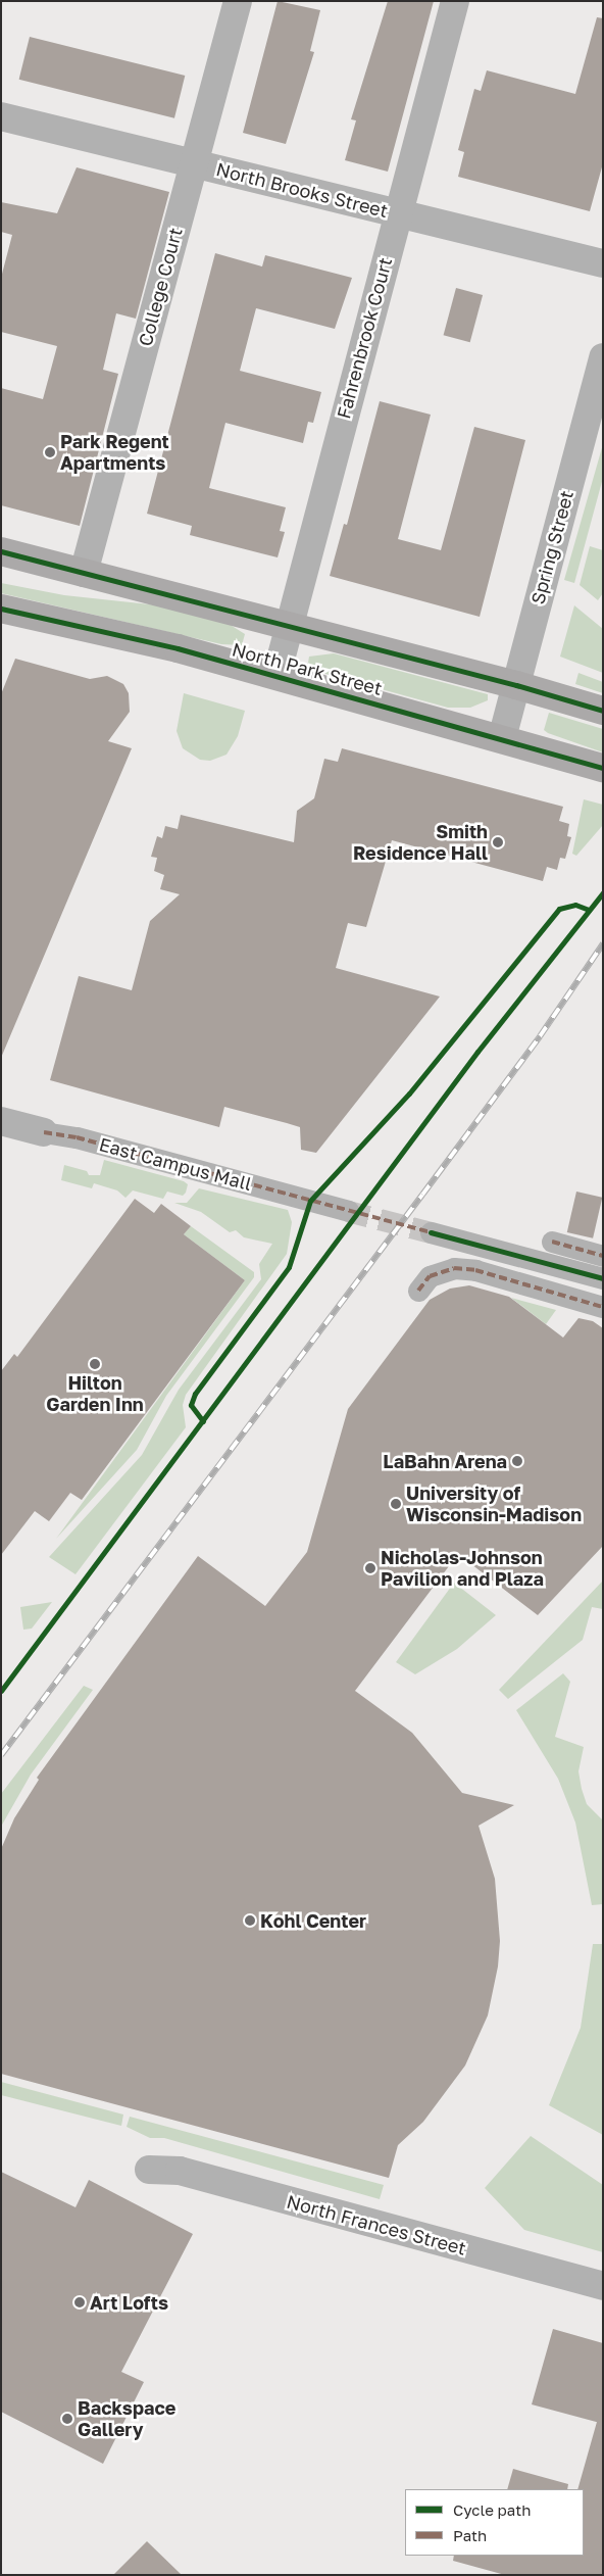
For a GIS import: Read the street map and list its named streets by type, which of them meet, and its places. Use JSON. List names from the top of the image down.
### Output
{
  "streets": {
    "main road": ["North Park Street"],
    "street": [
      "North Brooks Street",
      "College Court",
      "Fahrenbrook Court",
      "Spring Street",
      "East Campus Mall",
      "North Frances Street"
    ]
  },
  "crossings": [
    ["North Brooks Street", "College Court"],
    ["North Brooks Street", "Fahrenbrook Court"],
    ["College Court", "North Park Street"],
    ["Fahrenbrook Court", "North Park Street"],
    ["Spring Street", "North Park Street"]
  ],
  "places": [
    "Park Regent Apartments",
    "Smith Residence Hall",
    "Hilton Garden Inn",
    "LaBahn Arena",
    "University of Wisconsin-Madison",
    "Nicholas-Johnson Pavilion and Plaza",
    "Kohl Center",
    "Art Lofts",
    "Backspace Gallery"
  ],
  "legend": ["Cycle path", "Path"]
}
